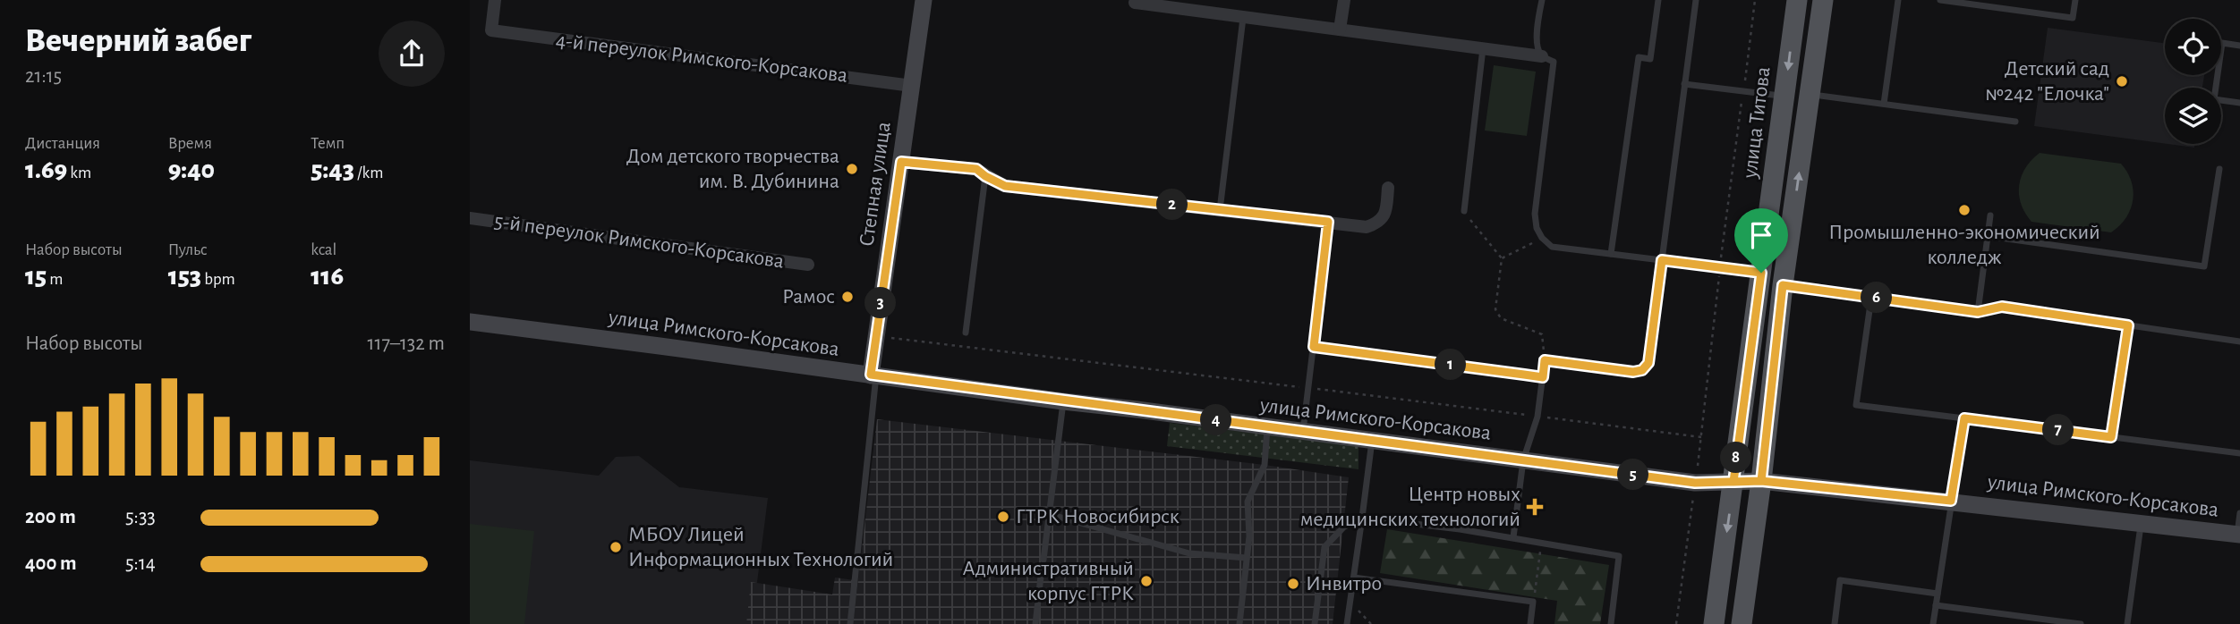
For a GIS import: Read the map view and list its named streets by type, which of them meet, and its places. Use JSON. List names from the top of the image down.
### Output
{
  "streets": {
    "main road": ["улица Титова"],
    "street": [
      "4-й переулок Римского-Корсакова",
      "Степная улица",
      "5-й переулок Римского-Корсакова",
      "улица Римского-Корсакова"
    ]
  },
  "crossings": [
    ["4-й переулок Римского-Корсакова", "Степная улица"],
    ["улица Титова", "улица Римского-Корсакова"],
    ["Степная улица", "улица Римского-Корсакова"]
  ],
  "places": {
    "other": [
      "Детский сад №242 \"Елочка\"",
      "Дом детского творчества им. В. Дубинина",
      "Промышленно-экономический колледж",
      "Рамос",
      "ГТРК Новосибирск",
      "МБОУ Лицей Информационных Технологий",
      "Административный корпус ГТРК",
      "Инвитро"
    ],
    "health": ["Центр новых медицинских технологий"]
  },
  "page": {
    "heading": ["Вечерний забег", "21:15"],
    "stats": [
      ["Дистанция", "1.69 km"],
      ["Время", "9:40"],
      ["Темп", "5:43 /km"],
      ["Набор высоты", "15 m"],
      ["Пульс", "153 bpm"],
      ["kcal", "116"]
    ],
    "pins": [
      "2",
      "6",
      "3",
      "1",
      "4",
      "7",
      "8",
      "5"
    ],
    "chart": ["Набор высоты", "117–132 m"],
    "list": [
      {
        "name": "200 m",
        "note": "5:33"
      },
      {
        "name": "400 m",
        "note": "5:14"
      }
    ]
  }
}
